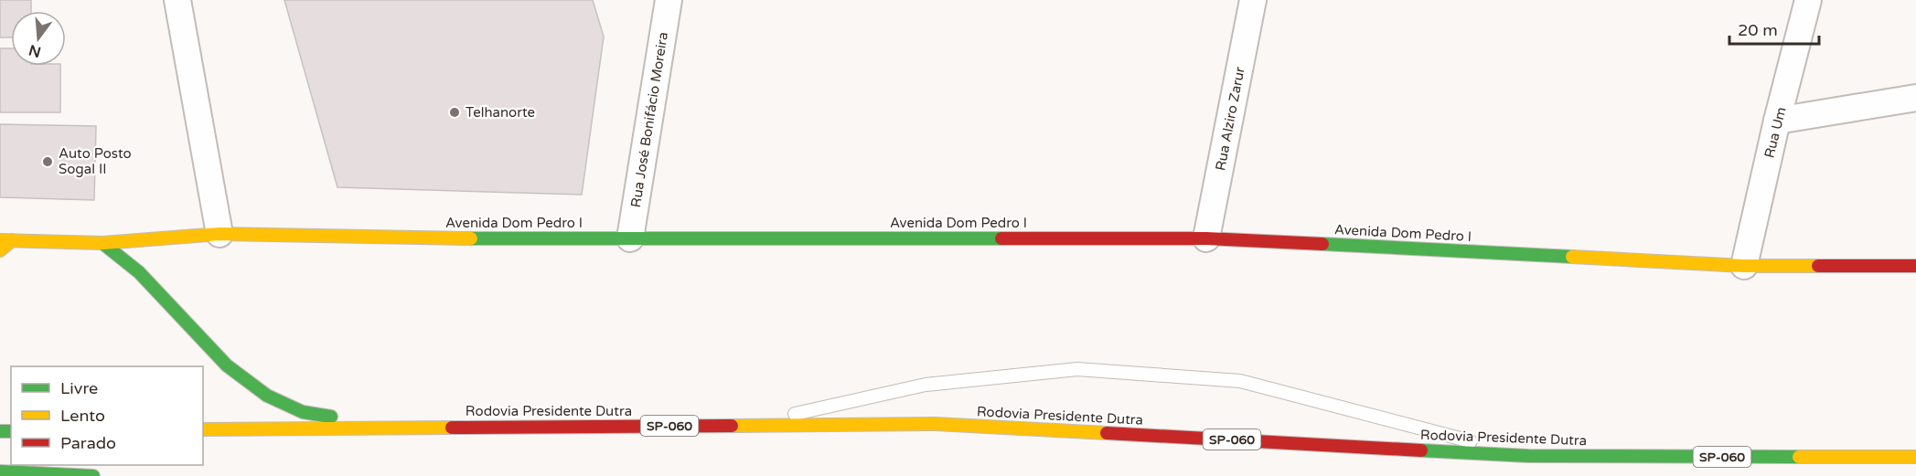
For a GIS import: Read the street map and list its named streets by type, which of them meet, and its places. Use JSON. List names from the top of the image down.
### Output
{
  "streets": {
    "main road": ["Avenida Dom Pedro I", "Rodovia Presidente Dutra", "SP-060"],
    "street": ["Rua Alziro Zarur", "Rua José Bonifácio Moreira", "Rua Um"]
  },
  "crossings": [
    ["Rua Alziro Zarur", "Avenida Dom Pedro I"],
    ["Rua José Bonifácio Moreira", "Avenida Dom Pedro I"],
    ["Rua Um", "Avenida Dom Pedro I"]
  ],
  "places": ["Telhanorte", "Auto Posto Sogal II"],
  "legend": ["Livre", "Lento", "Parado"],
  "scale_bar": "20 m",
  "north": "bottom"
}
